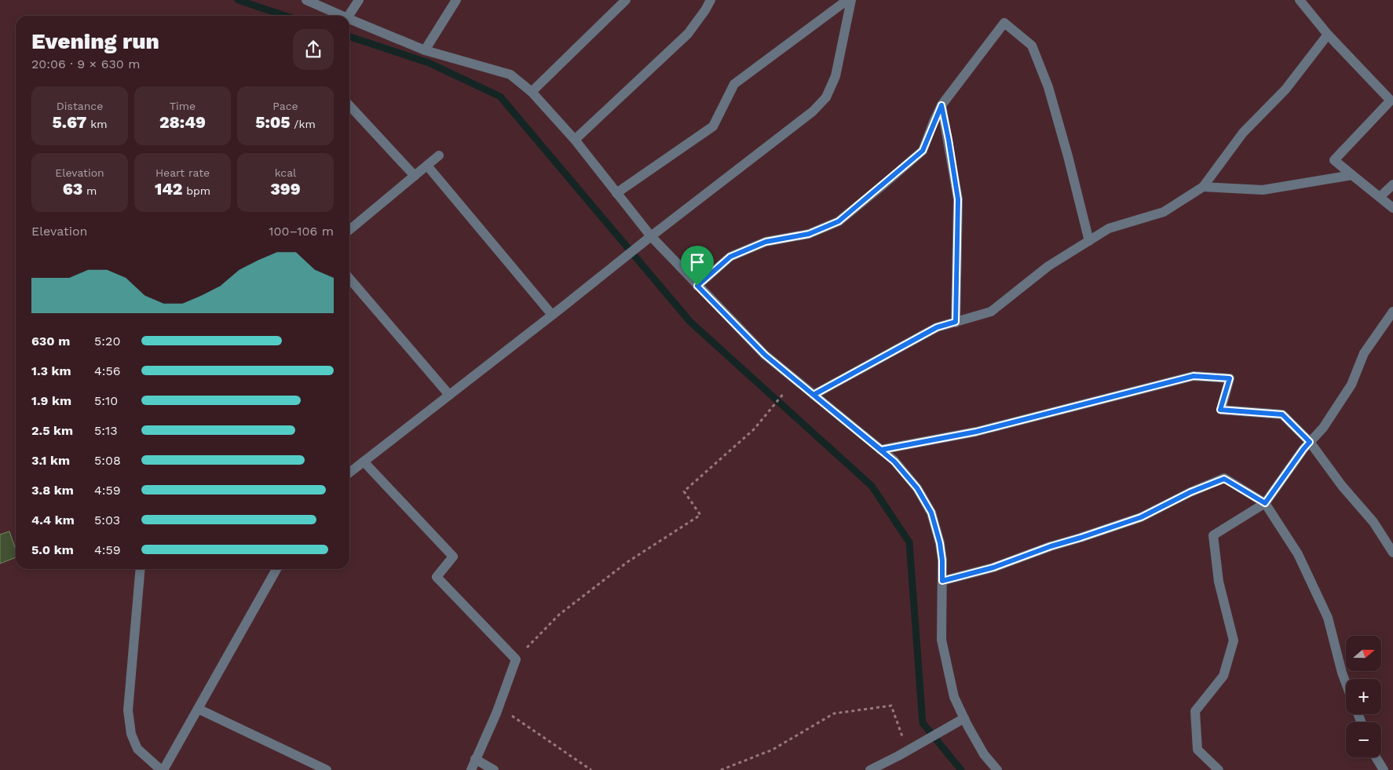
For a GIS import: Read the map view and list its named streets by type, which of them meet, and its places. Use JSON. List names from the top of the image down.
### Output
{
  "north": "right",
  "page": {
    "heading": ["Evening run", "20:06 · 9 × 630 m"],
    "stats": [
      ["Distance", "5.67 km"],
      ["Time", "28:49"],
      ["Pace", "5:05 /km"],
      ["Elevation", "63 m"],
      ["Heart rate", "142 bpm"],
      ["kcal", "399"]
    ],
    "chart": ["Elevation", "100–106 m"],
    "list": [
      {
        "name": "630 m",
        "note": "5:20"
      },
      {
        "name": "1.3 km",
        "note": "4:56"
      },
      {
        "name": "1.9 km",
        "note": "5:10"
      },
      {
        "name": "2.5 km",
        "note": "5:13"
      },
      {
        "name": "3.1 km",
        "note": "5:08"
      },
      {
        "name": "3.8 km",
        "note": "4:59"
      },
      {
        "name": "4.4 km",
        "note": "5:03"
      },
      {
        "name": "5.0 km",
        "note": "4:59"
      }
    ],
    "map_buttons": ["+", "−"]
  }
}
